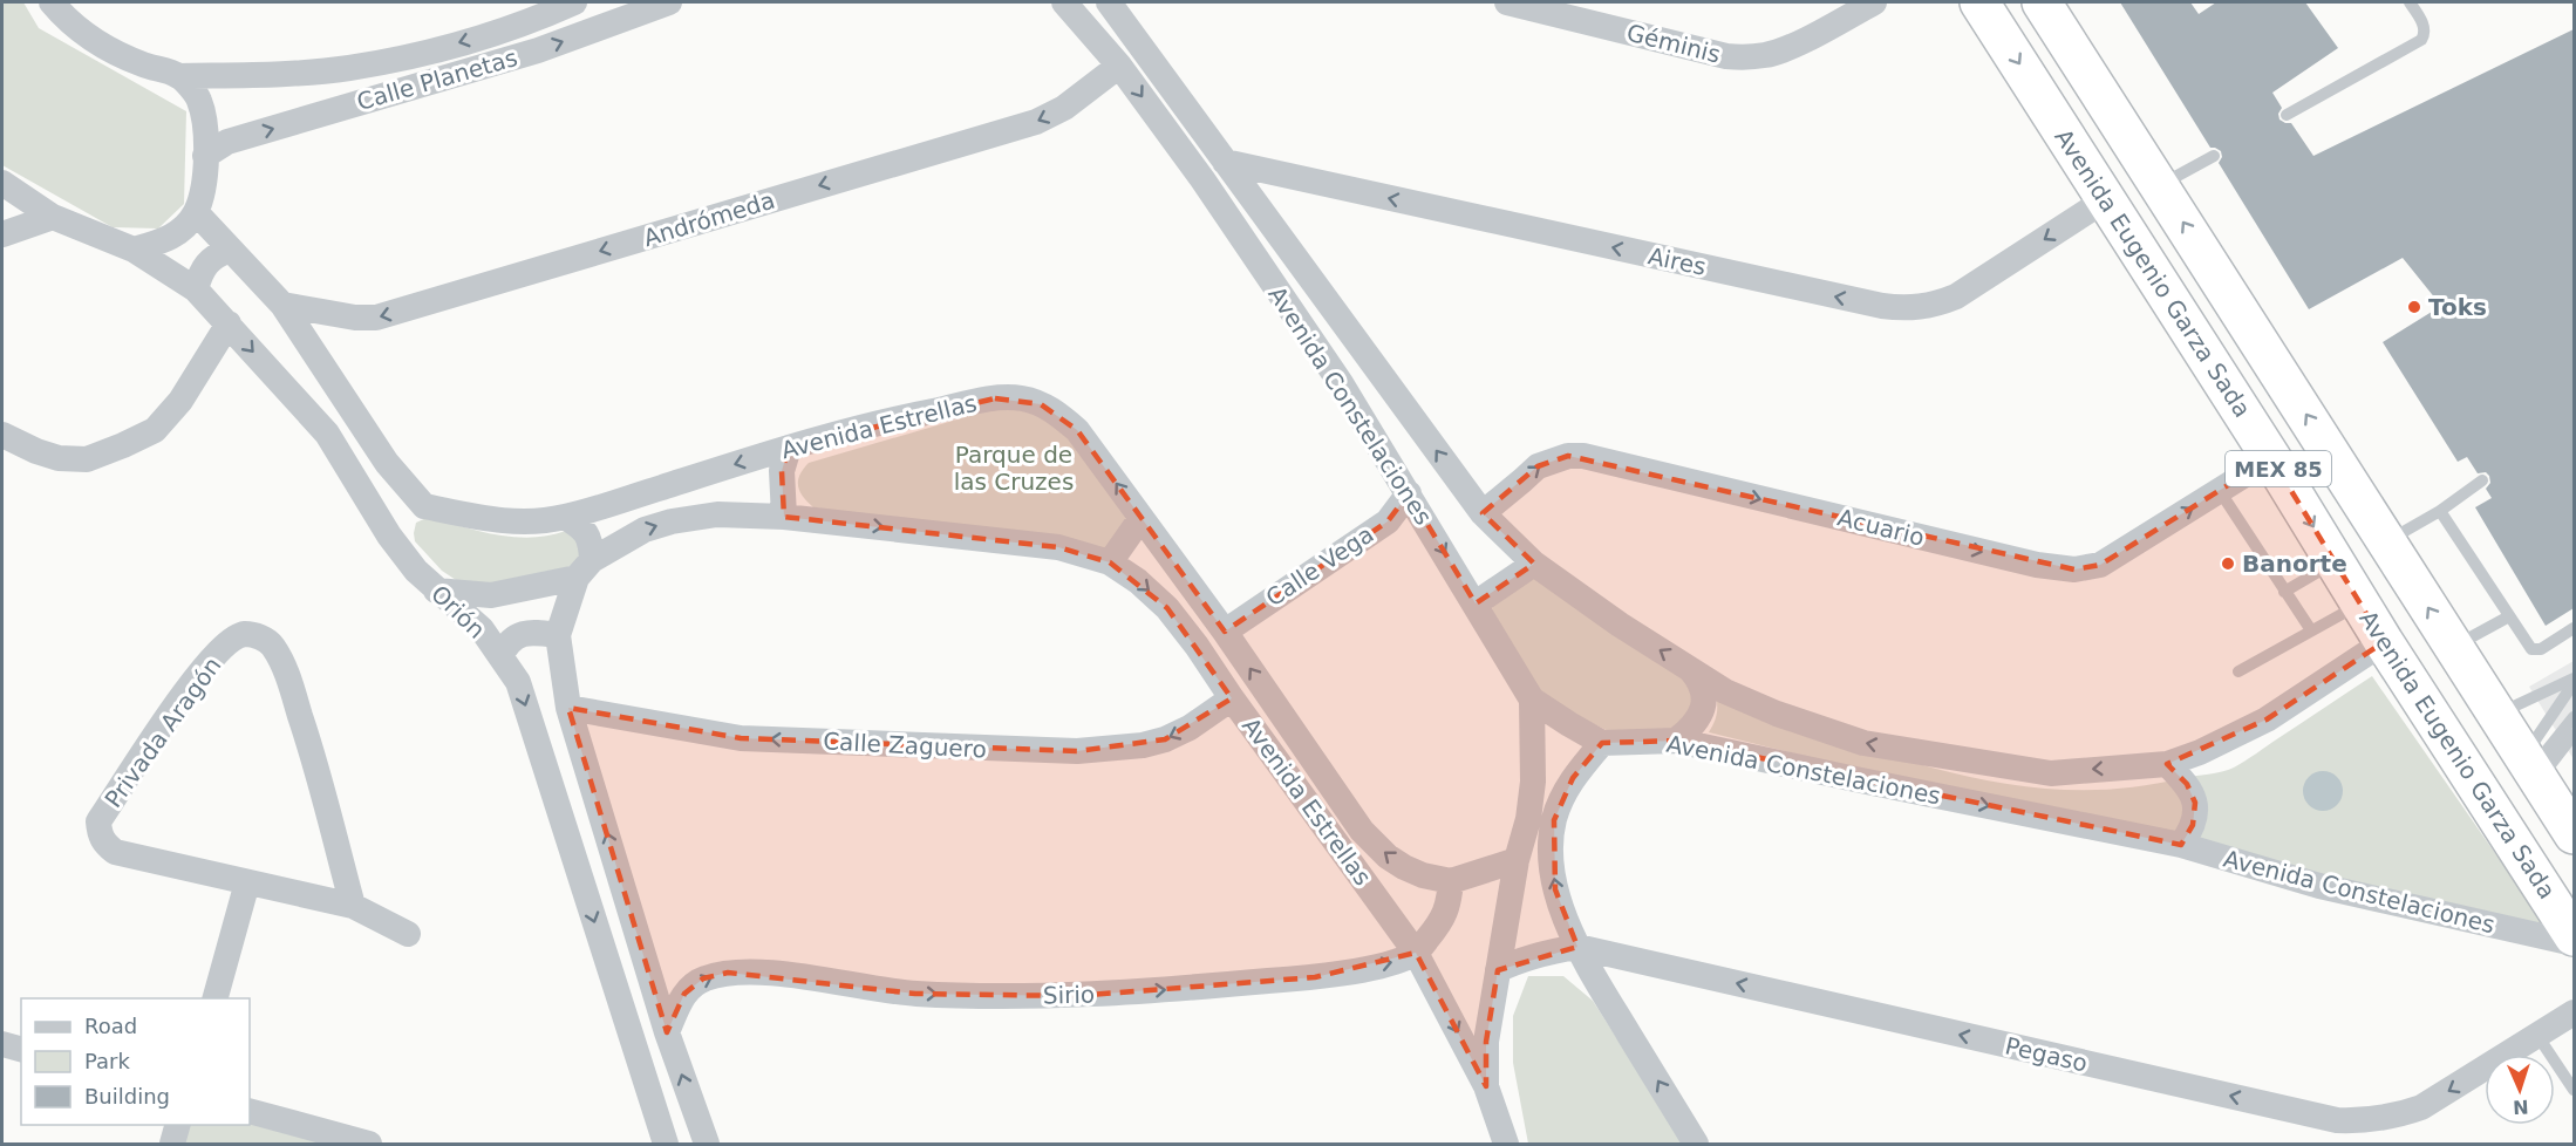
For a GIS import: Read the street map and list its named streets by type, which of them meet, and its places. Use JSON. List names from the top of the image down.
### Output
{
  "streets": {
    "highway": ["Avenida Eugenio Garza Sada", "MEX 85"],
    "street": [
      "Géminis",
      "Calle Planetas",
      "Andrómeda",
      "Aires",
      "Avenida Constelaciones",
      "Avenida Estrellas",
      "Acuario",
      "Calle Vega",
      "Orión",
      "Privada Aragón",
      "Calle Zaguero",
      "Sirio",
      "Pegaso"
    ]
  },
  "crossings": [
    ["Andrómeda", "Avenida Constelaciones"],
    ["Aires", "Avenida Eugenio Garza Sada"],
    ["Aires", "Avenida Constelaciones"],
    ["Avenida Eugenio Garza Sada", "Avenida Constelaciones"],
    ["Avenida Eugenio Garza Sada", "Acuario"],
    ["Avenida Constelaciones", "Avenida Estrellas"],
    ["Avenida Constelaciones", "Acuario"],
    ["Avenida Constelaciones", "Calle Vega"],
    ["Avenida Estrellas", "Calle Vega"],
    ["Avenida Estrellas", "Orión"],
    ["Avenida Estrellas", "Calle Zaguero"],
    ["Avenida Estrellas", "Sirio"],
    ["Avenida Estrellas", "Pegaso"]
  ],
  "one_way": [
    "Andrómeda",
    "Aires",
    "Acuario",
    "Calle Zaguero",
    "Sirio",
    "Pegaso"
  ],
  "parks": ["Parque de las Cruzes"],
  "places": ["Toks", "Banorte"],
  "legend": ["Road", "Park", "Building"],
  "north": "bottom"
}
